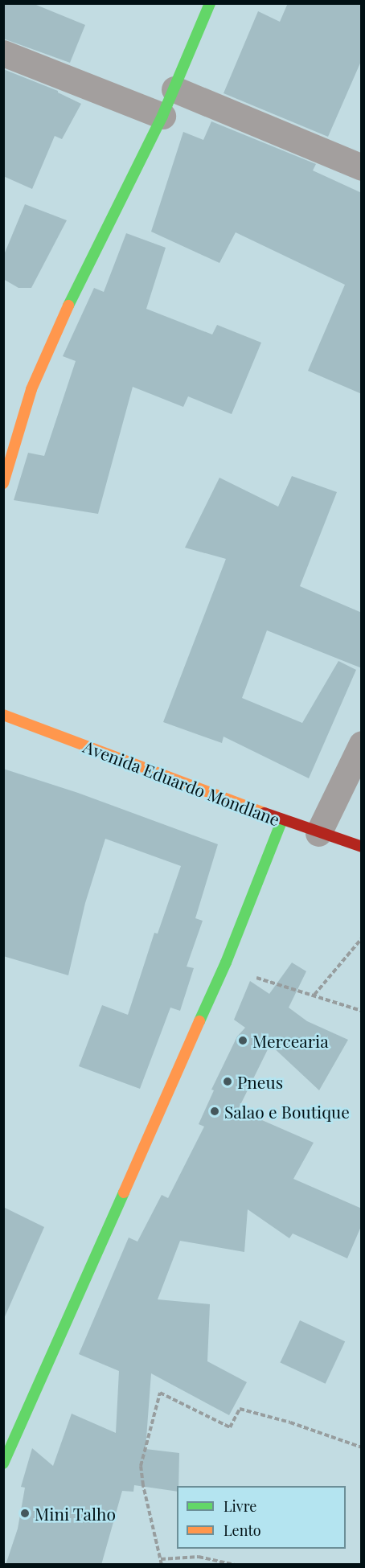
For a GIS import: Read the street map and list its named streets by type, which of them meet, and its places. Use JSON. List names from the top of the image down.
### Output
{
  "streets": {
    "street": ["Avenida Eduardo Mondlane"]
  },
  "places": [
    "Mercearia",
    "Pneus",
    "Salao e Boutique",
    "Mini Talho"
  ],
  "legend": ["Livre", "Lento"]
}
